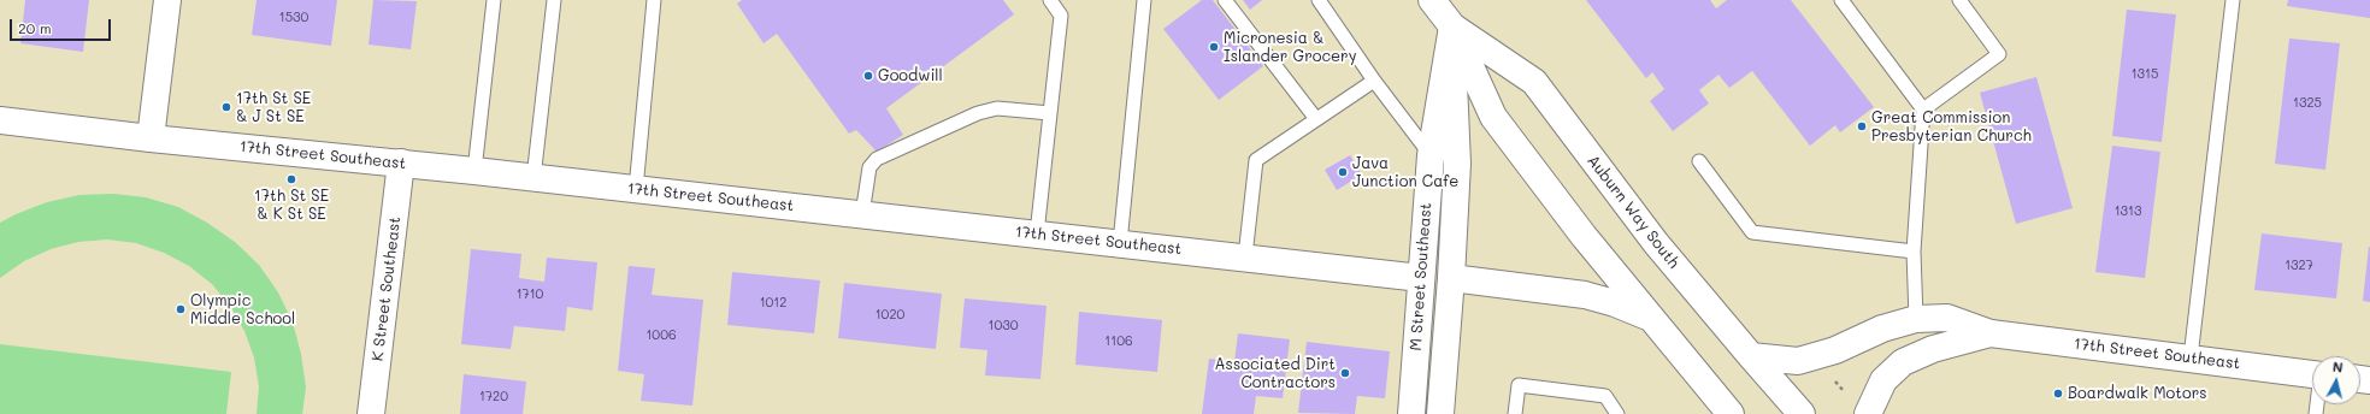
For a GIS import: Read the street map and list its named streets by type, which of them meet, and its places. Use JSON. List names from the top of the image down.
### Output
{
  "streets": {
    "street": [
      "17th Street Southeast",
      "Auburn Way South",
      "M Street Southeast",
      "K Street Southeast"
    ]
  },
  "crossings": [
    ["17th Street Southeast", "M Street Southeast"],
    ["17th Street Southeast", "K Street Southeast"],
    ["Auburn Way South", "M Street Southeast"]
  ],
  "places": [
    "Micronesia & Islander Grocery",
    "Goodwill",
    "17th St SE & J St SE",
    "Great Commission Presbyterian Church",
    "Java Junction Cafe",
    "17th St SE & K St SE",
    "Olympic Middle School",
    "Associated Dirt Contractors",
    "Boardwalk Motors"
  ],
  "house_numbers": [
    "1530",
    "1315",
    "1325",
    "1313",
    "1327",
    "1710",
    "1012",
    "1020",
    "1030",
    "1006",
    "1106",
    "1720"
  ],
  "scale_bar": "20 m",
  "north": "top"
}
